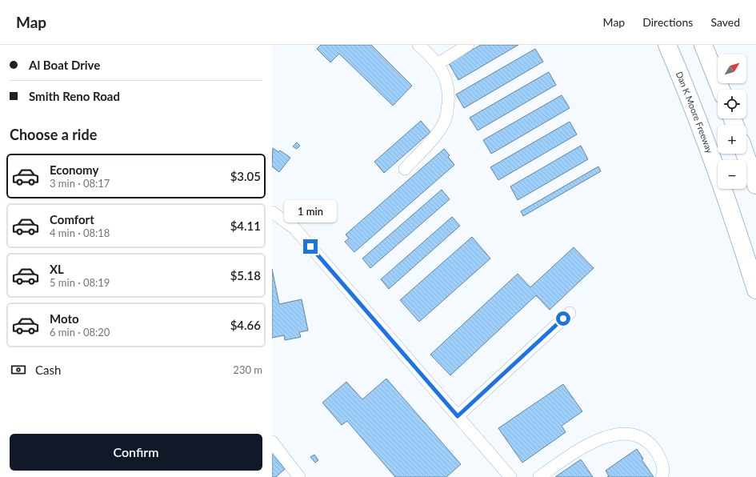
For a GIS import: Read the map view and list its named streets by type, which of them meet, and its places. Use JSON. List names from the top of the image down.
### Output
{
  "streets": {
    "highway": ["Dan K Moore Freeway"]
  },
  "north": "top right",
  "page": {
    "header": "Map",
    "nav": ["Map", "Directions", "Saved"],
    "banner": ["Al Boat Drive", "Smith Reno Road"],
    "map_buttons": ["+", "−"],
    "heading": "Choose a ride",
    "list": [
      {
        "name": "Economy",
        "note": "3 min · 08:17",
        "value": "$3.05"
      },
      {
        "name": "Comfort",
        "note": "4 min · 08:18",
        "value": "$4.11"
      },
      {
        "name": "XL",
        "note": "5 min · 08:19",
        "value": "$5.18"
      },
      {
        "name": "Moto",
        "note": "6 min · 08:20",
        "value": "$4.66"
      }
    ],
    "bubble": "1 min",
    "pay": ["Cash", "230 m"],
    "buttons": "Confirm"
  }
}
